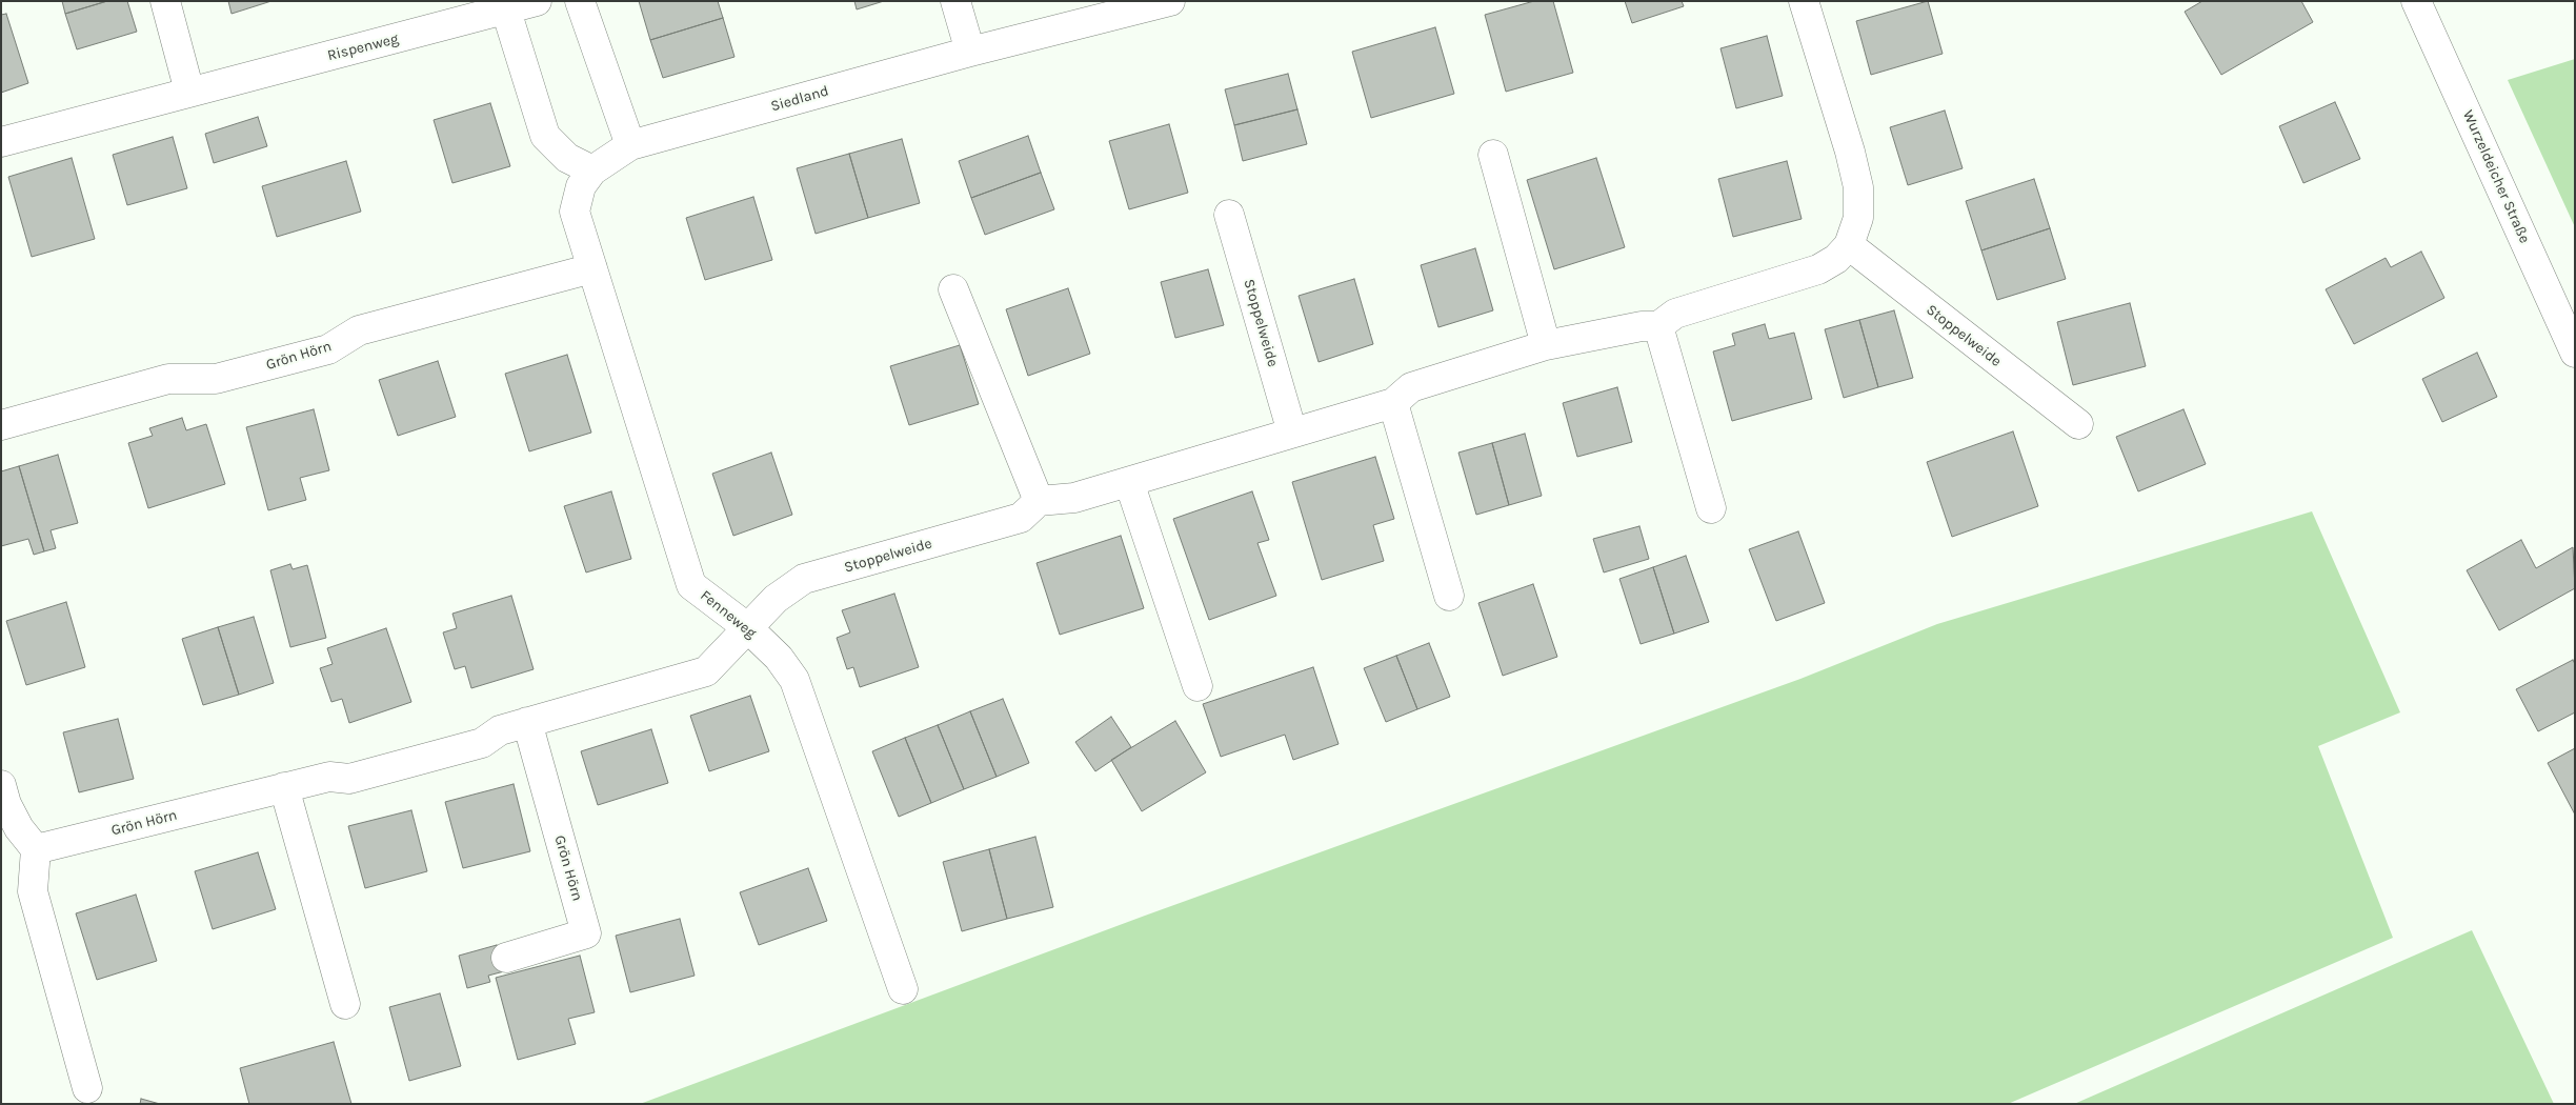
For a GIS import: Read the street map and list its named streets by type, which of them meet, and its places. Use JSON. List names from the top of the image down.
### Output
{
  "streets": {
    "street": [
      "Rispenweg",
      "Siedland",
      "Wurzeldeicher Straße",
      "Stoppelweide",
      "Grön Hörn",
      "Fenneweg"
    ]
  },
  "crossings": [
    ["Siedland", "Fenneweg"],
    ["Stoppelweide", "Grön Hörn"],
    ["Stoppelweide", "Fenneweg"],
    ["Grön Hörn", "Fenneweg"]
  ]
}
